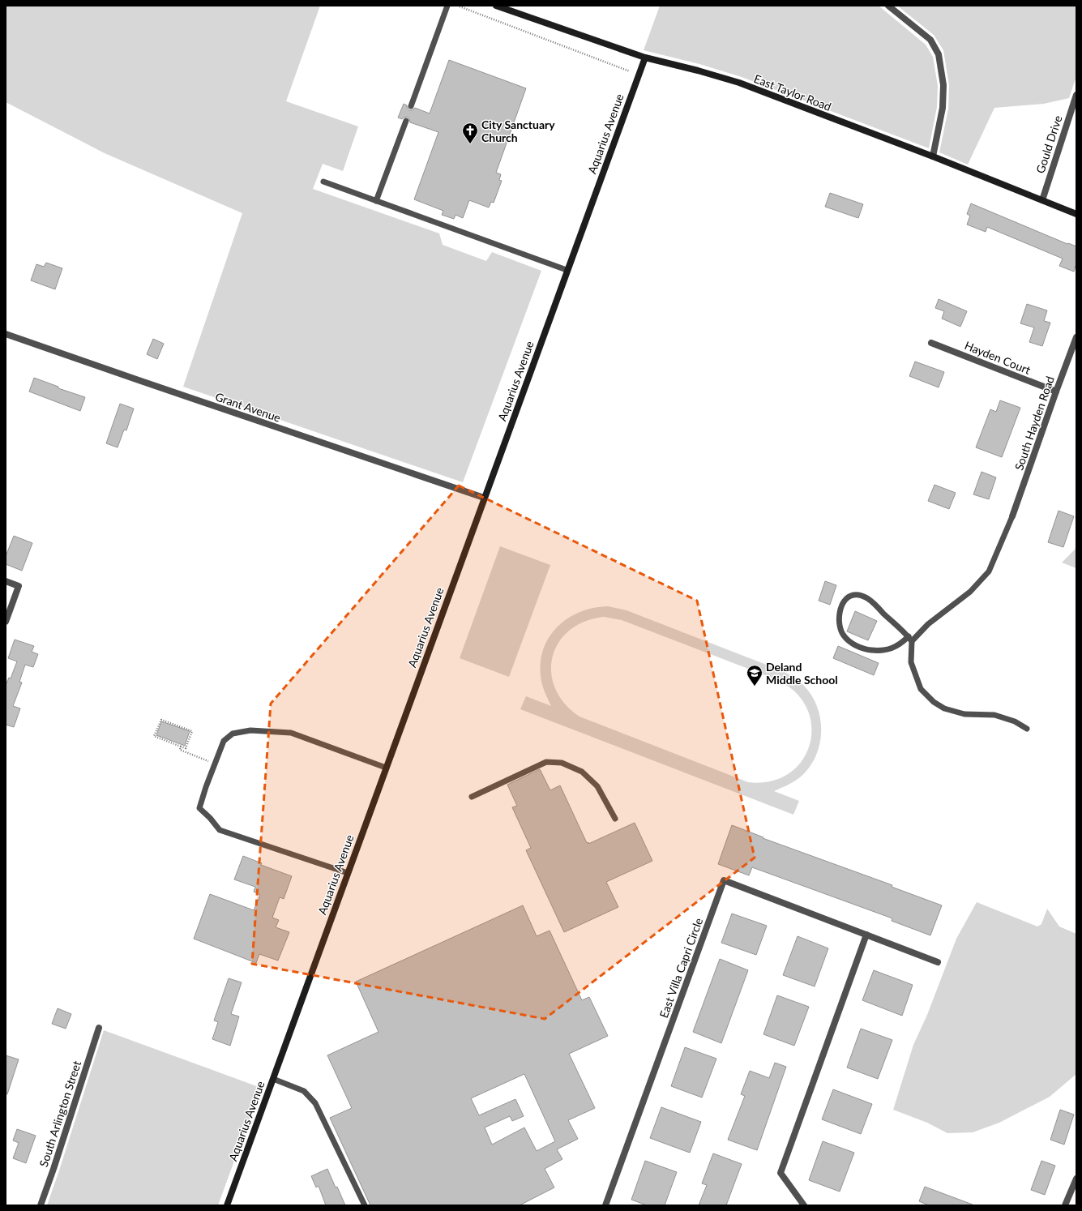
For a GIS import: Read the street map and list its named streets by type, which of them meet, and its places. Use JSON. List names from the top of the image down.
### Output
{
  "streets": {
    "street": [
      "East Taylor Road",
      "Aquarius Avenue",
      "Gould Drive",
      "Hayden Court",
      "Grant Avenue",
      "South Hayden Road",
      "East Villa Capri Circle",
      "South Arlington Street"
    ]
  },
  "crossings": [
    ["East Taylor Road", "Aquarius Avenue"],
    ["East Taylor Road", "Gould Drive"],
    ["Aquarius Avenue", "Grant Avenue"],
    ["Hayden Court", "South Hayden Road"]
  ],
  "places": {
    "church": ["City Sanctuary Church"],
    "school or university": ["Deland Middle School"]
  }
}
